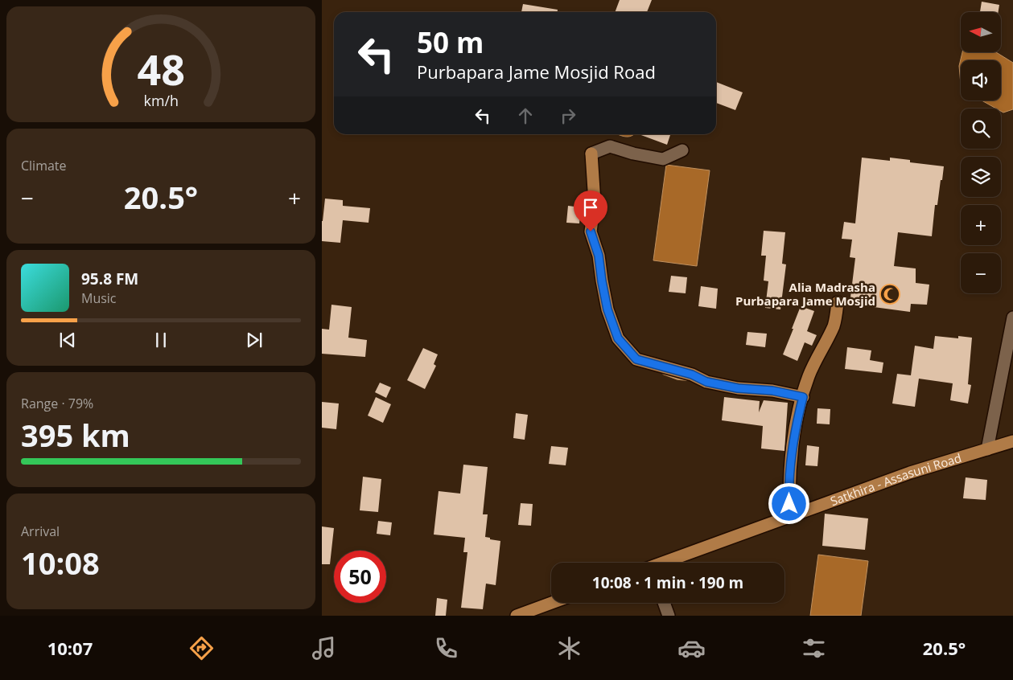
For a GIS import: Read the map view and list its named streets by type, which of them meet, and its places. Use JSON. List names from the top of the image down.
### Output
{
  "streets": {
    "main road": ["Satkhira - Assasuni Road"]
  },
  "places": {
    "mosque": ["Alia Madrasha Purbapara Jame Mosjid"]
  },
  "north": "left",
  "page": {
    "map_buttons": ["+", "−"],
    "turn": ["50 m", "Purbapara Jame Mosjid Road"],
    "tile": [
      "Climate",
      ["Range · 79%", "395 km"],
      ["Arrival", "10:08"]
    ],
    "heat": ["−", "20.5°", "+"],
    "song": ["95.8 FM", "Music"],
    "limit": "50",
    "trip": "10:08 · 1 min · 190 m",
    "tabs": ["10:07", "20.5°"],
    "gauge": ["48", "km/h"]
  }
}
